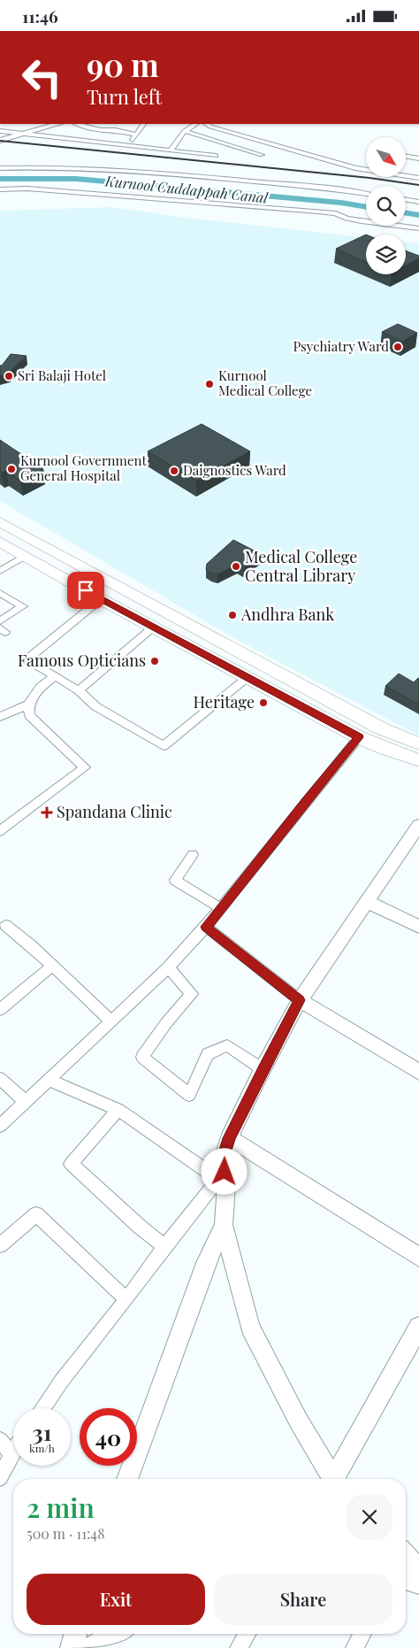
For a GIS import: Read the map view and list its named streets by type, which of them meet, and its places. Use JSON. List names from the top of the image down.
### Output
{
  "water": ["Kurnool Cuddappah Canal"],
  "places": {
    "other": [
      "Psychiatry Ward",
      "Sri Balaji Hotel",
      "Kurnool Medical College",
      "Kurnool Government General Hospital",
      "Daignostics Ward",
      "Medical College Central Library",
      "Andhra Bank",
      "Famous Opticians",
      "Heritage"
    ],
    "health": ["Spandana Clinic"]
  },
  "north": "bottom right",
  "page": {
    "status": "11:46",
    "turn": ["90 m", "Turn left"],
    "speed": "31 km/h",
    "limit": "40",
    "heading": ["2 min", "500 m · 11:48"],
    "buttons": ["Exit", "Share"]
  }
}
